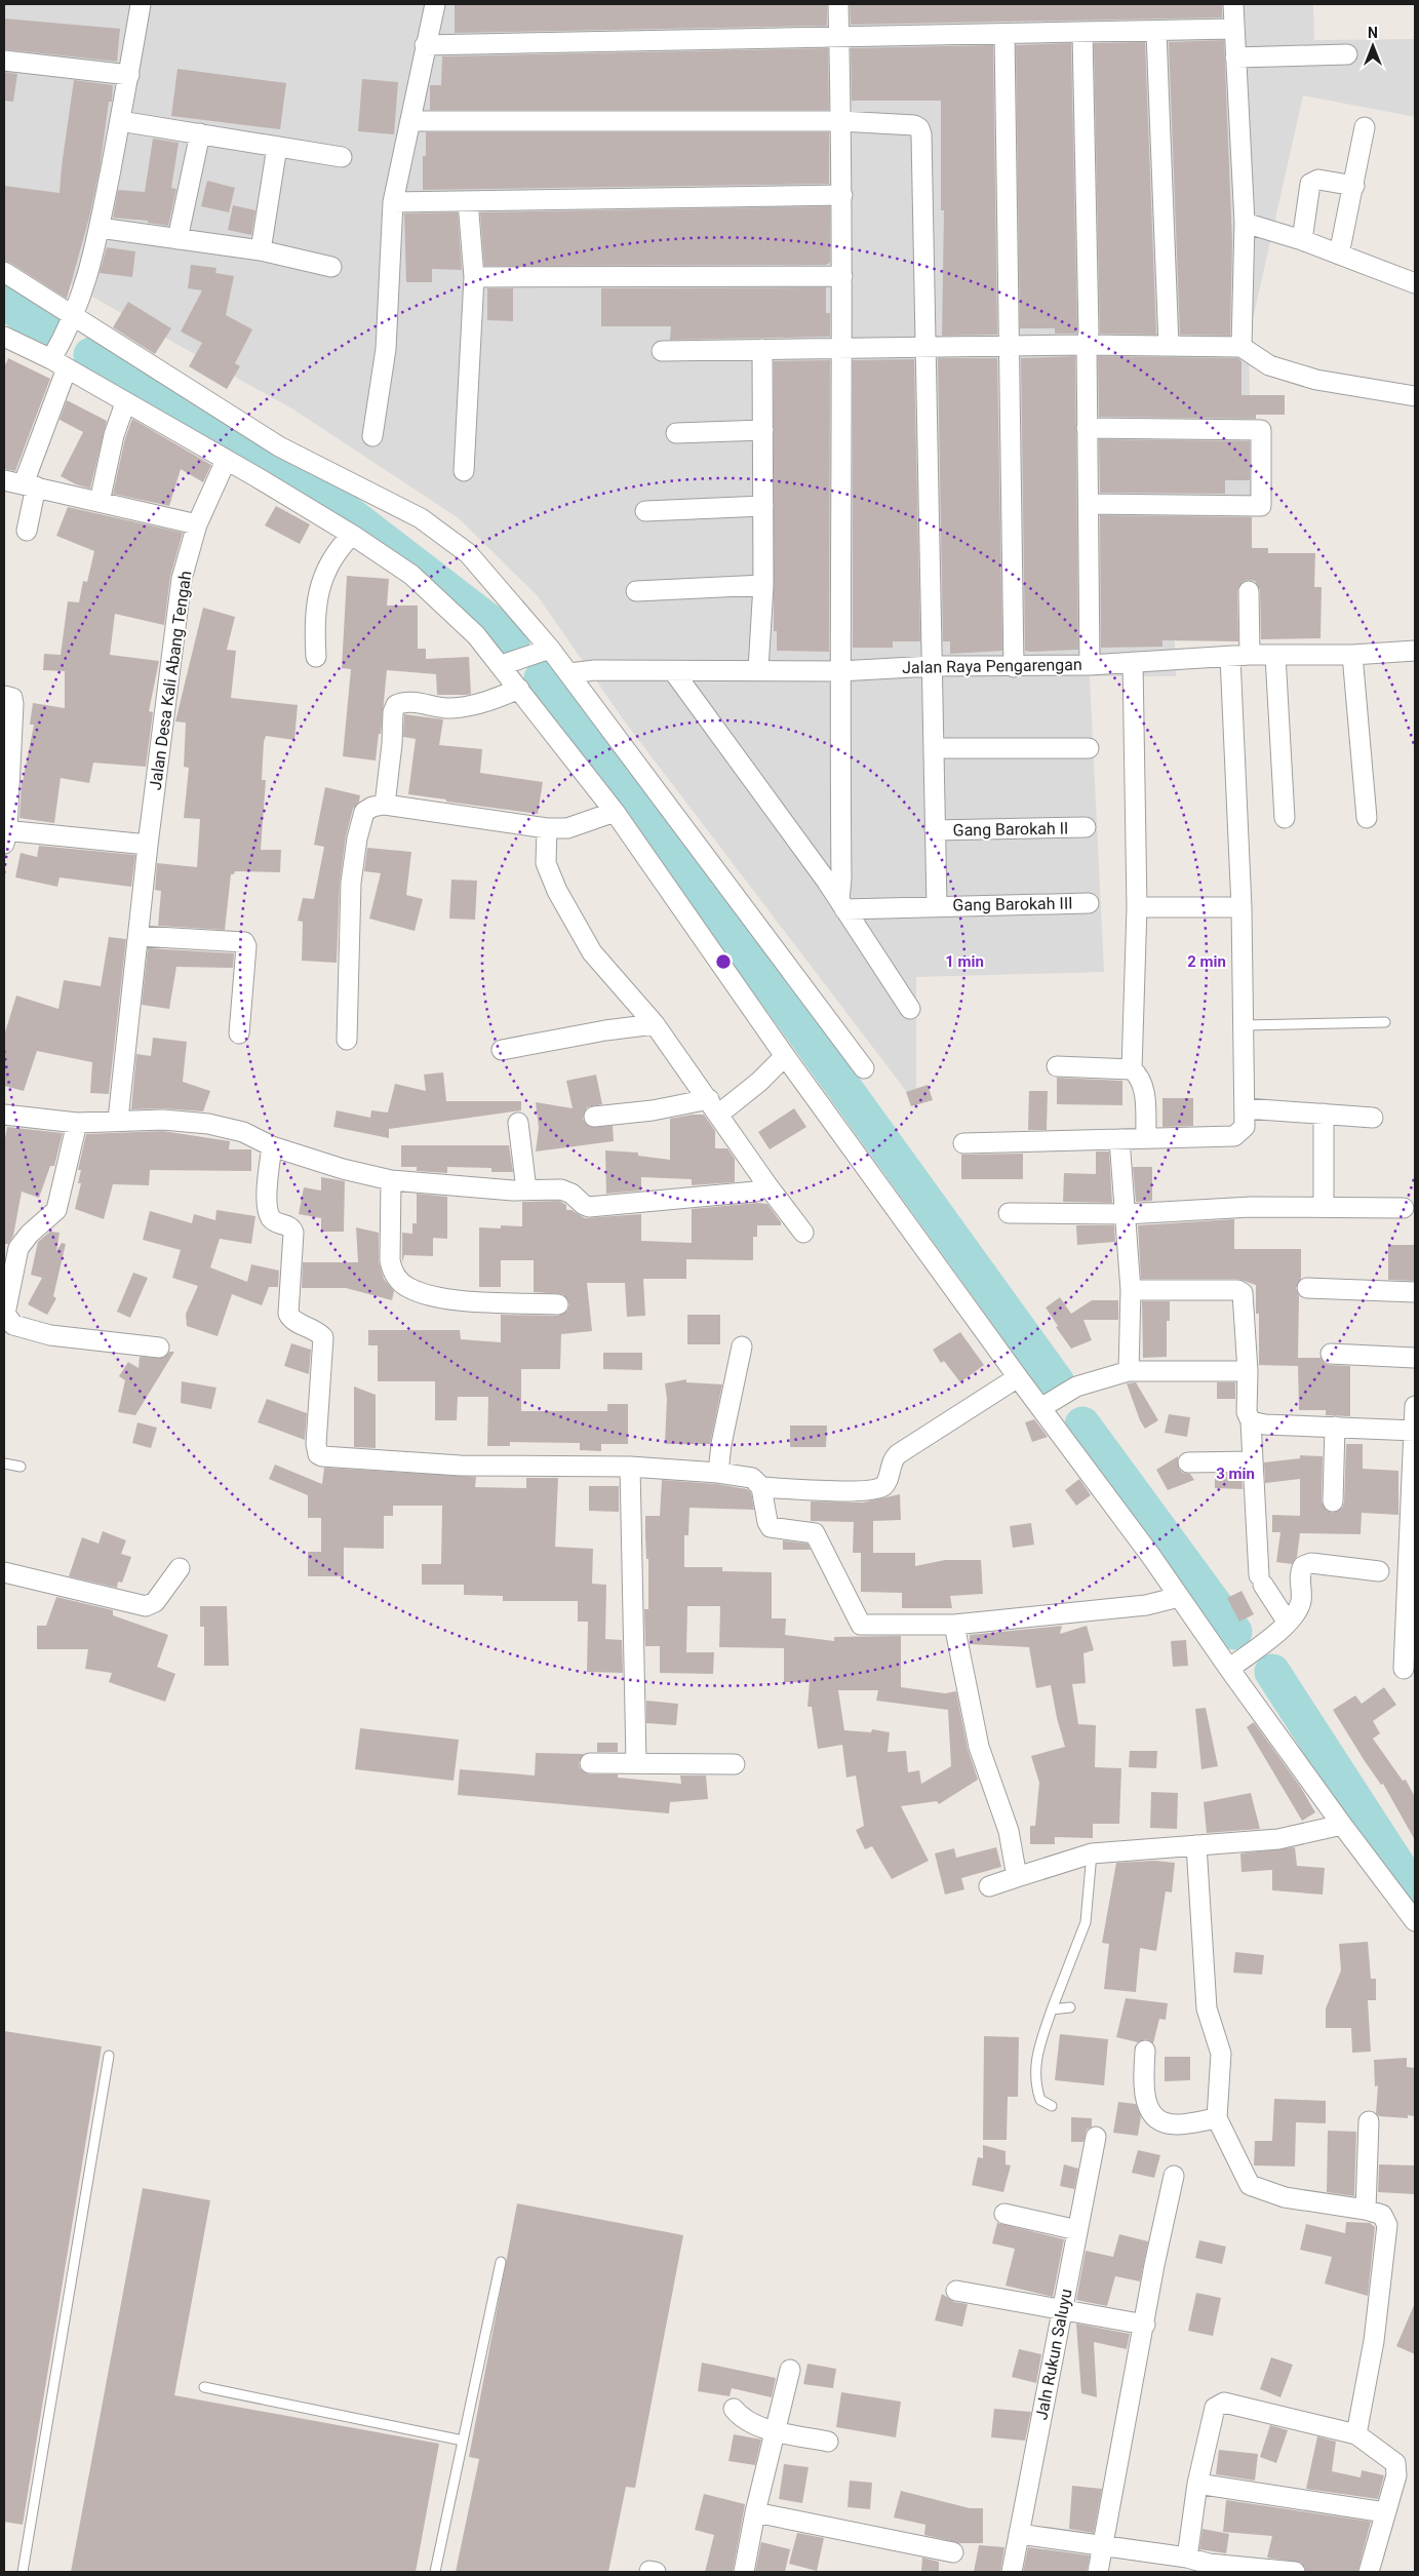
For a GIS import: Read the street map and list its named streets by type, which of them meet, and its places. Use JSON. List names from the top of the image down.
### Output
{
  "streets": {
    "street": [
      "Jalan Raya Pengarengan",
      "Jalan Desa Kali Abang Tengah",
      "Gang Barokah II",
      "Gang Barokah III",
      "Jaln Rukun Saluyu"
    ]
  },
  "north": "top",
  "rings": ["1 min", "2 min", "3 min"]
}
